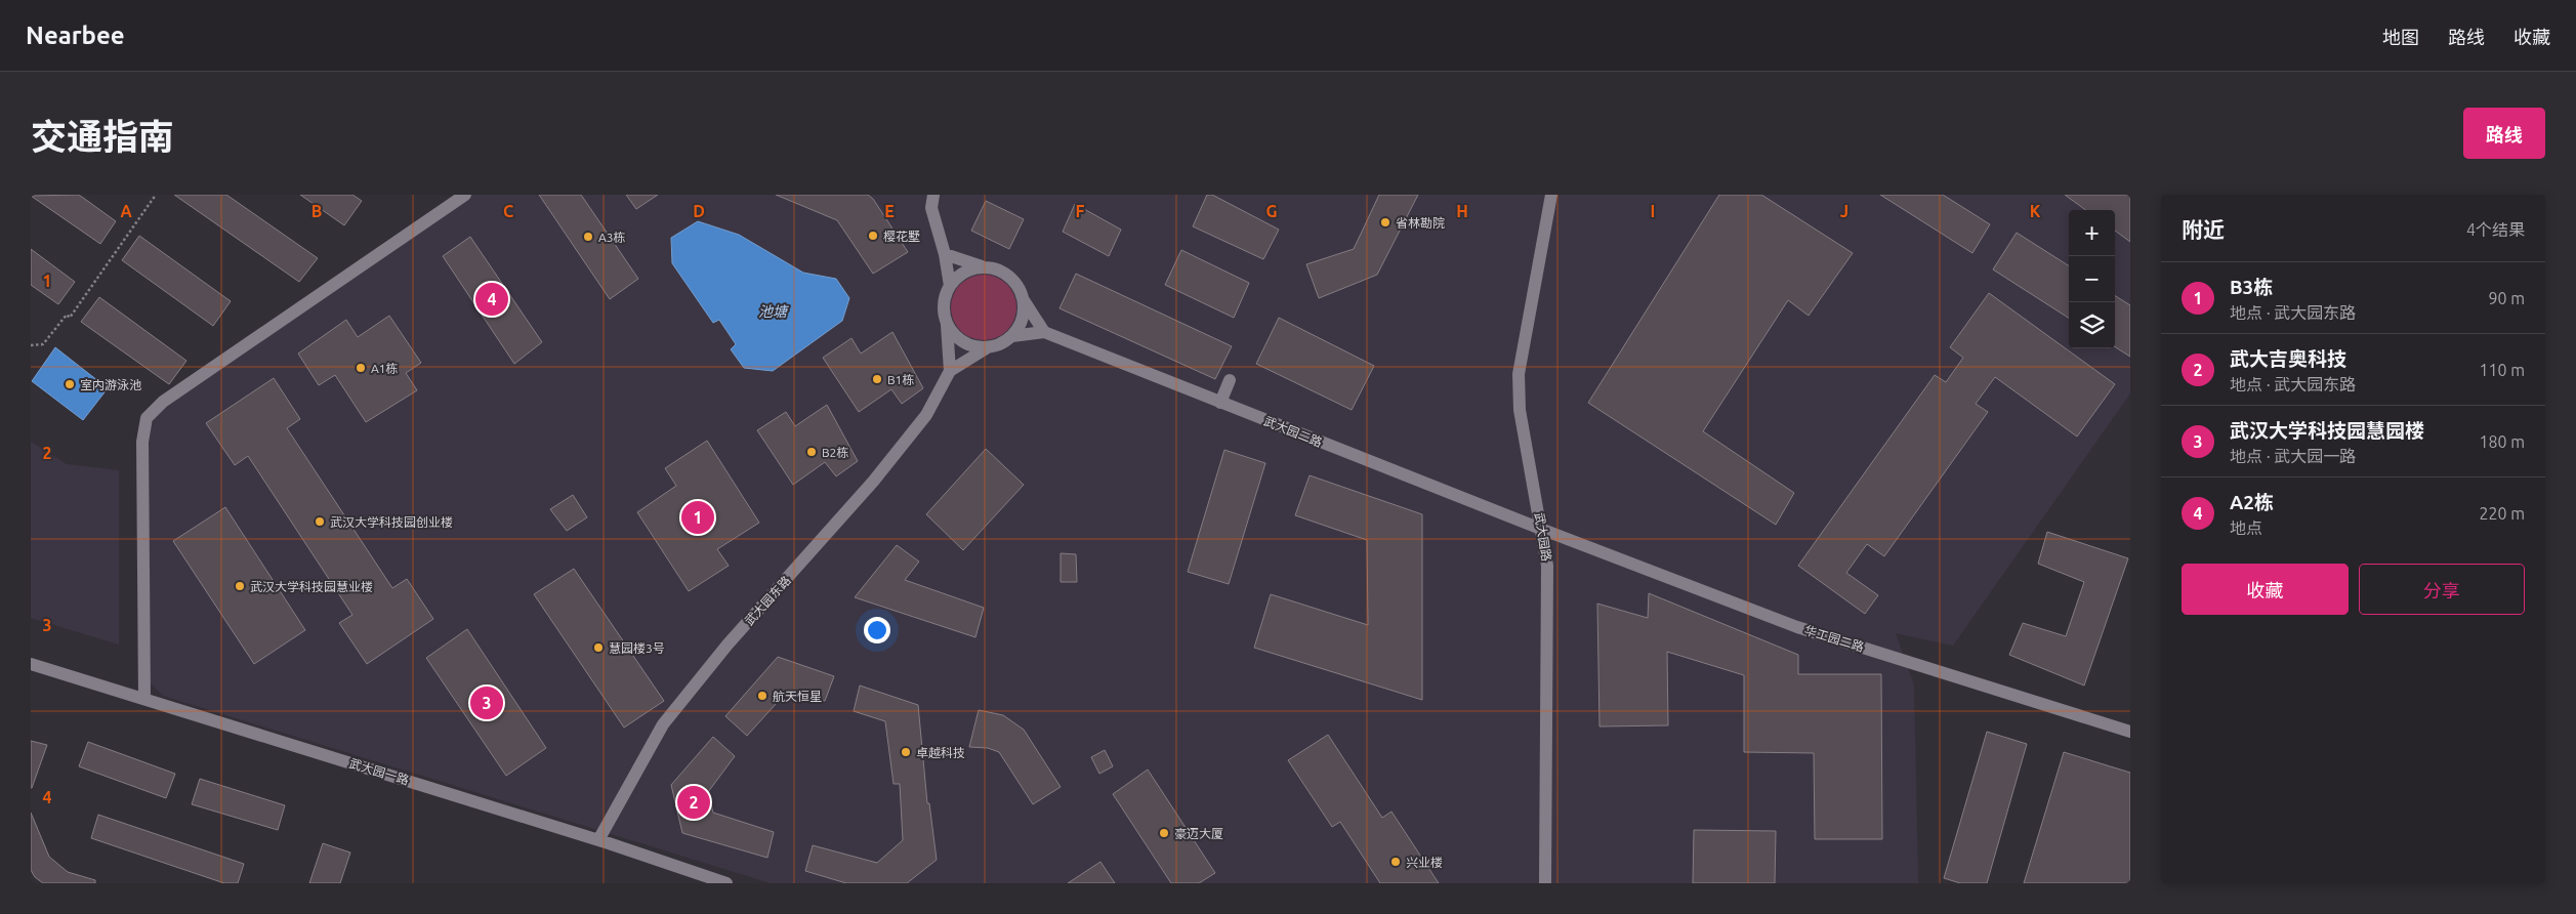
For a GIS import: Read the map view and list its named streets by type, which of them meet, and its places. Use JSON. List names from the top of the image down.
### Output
{
  "streets": {
    "street": [
      "武大园二路",
      "武大园路",
      "武大园东路",
      "华工园二路",
      "武大园一路"
    ]
  },
  "crossings": [
    ["武大园二路", "武大园路"],
    ["武大园二路", "华工园二路"],
    ["武大园路", "华工园二路"],
    ["武大园东路", "武大园一路"]
  ],
  "water": ["池塘"],
  "places": [
    "省林勘院",
    "樱花墅",
    "A3栋",
    "A1栋",
    "B1栋",
    "室内游泳池",
    "B2栋",
    "武汉大学科技园创业楼",
    "武汉大学科技园慧业楼",
    "慧园楼3号",
    "航天恒星",
    "卓越科技",
    "豪迈大厦",
    "兴业楼"
  ],
  "page": {
    "header": "Nearbee",
    "nav": ["地图", "路线", "收藏"],
    "title": "交通指南",
    "buttons": [
      "路线",
      ["收藏", "分享"]
    ],
    "heading": ["附近", "4个结果"],
    "map_buttons": ["+", "−"],
    "list": [
      {
        "mark": "1",
        "name": "B3栋",
        "note": "地点 · 武大园东路",
        "value": "90 m"
      },
      {
        "mark": "2",
        "name": "武大吉奥科技",
        "note": "地点 · 武大园东路",
        "value": "110 m"
      },
      {
        "mark": "3",
        "name": "武汉大学科技园慧园楼",
        "note": "地点 · 武大园一路",
        "value": "180 m"
      },
      {
        "mark": "4",
        "name": "A2栋",
        "note": "地点",
        "value": "220 m"
      }
    ],
    "pins": [
      "4",
      "1",
      "3",
      "2"
    ]
  },
  "grid": {
    "columns": [
      "A",
      "B",
      "C",
      "D",
      "E",
      "F",
      "G",
      "H",
      "I",
      "J",
      "K"
    ],
    "rows": [
      "1",
      "2",
      "3",
      "4"
    ]
  }
}
